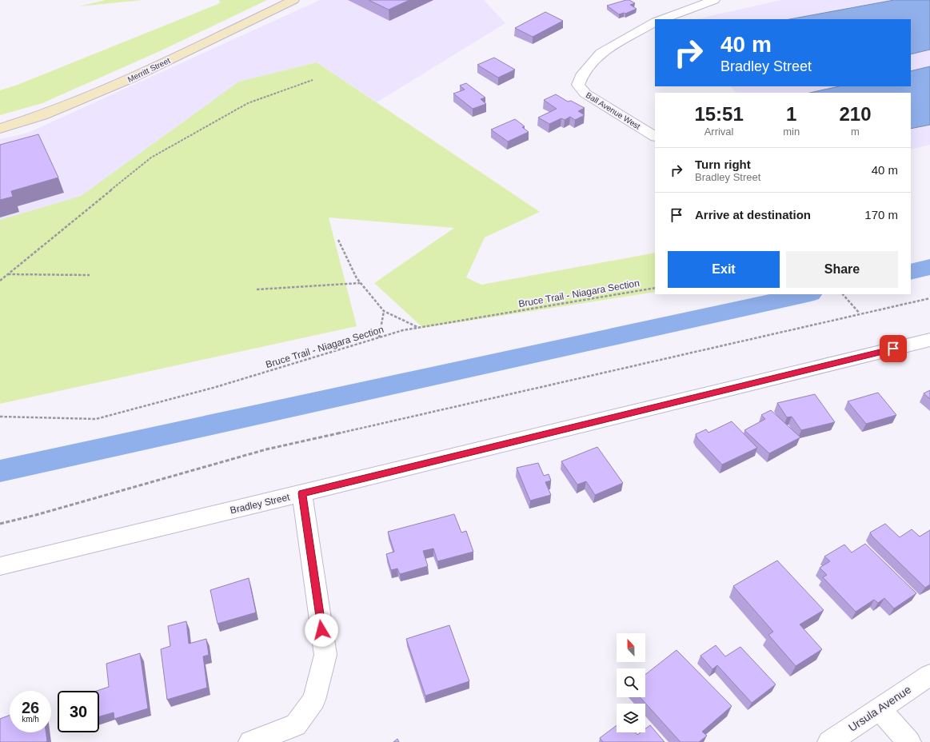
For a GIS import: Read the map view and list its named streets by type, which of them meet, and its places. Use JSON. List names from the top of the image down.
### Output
{
  "streets": {
    "main road": ["Merritt Street"],
    "street": ["Ball Avenue West", "Bradley Street", "Ursula Avenue"],
    "path": ["Bruce Trail - Niagara Section"]
  },
  "north": "top",
  "page": {
    "turn": ["40 m", "Bradley Street"],
    "eta": [
      "15:51",
      "Arrival",
      "1",
      "min",
      "210",
      "m"
    ],
    "list": [
      {
        "name": "Turn right",
        "note": "Bradley Street",
        "value": "40 m"
      },
      {
        "name": "Arrive at destination",
        "value": "170 m"
      }
    ],
    "buttons": ["Exit", "Share"],
    "speed": "26 km/h",
    "limit": "30"
  }
}
